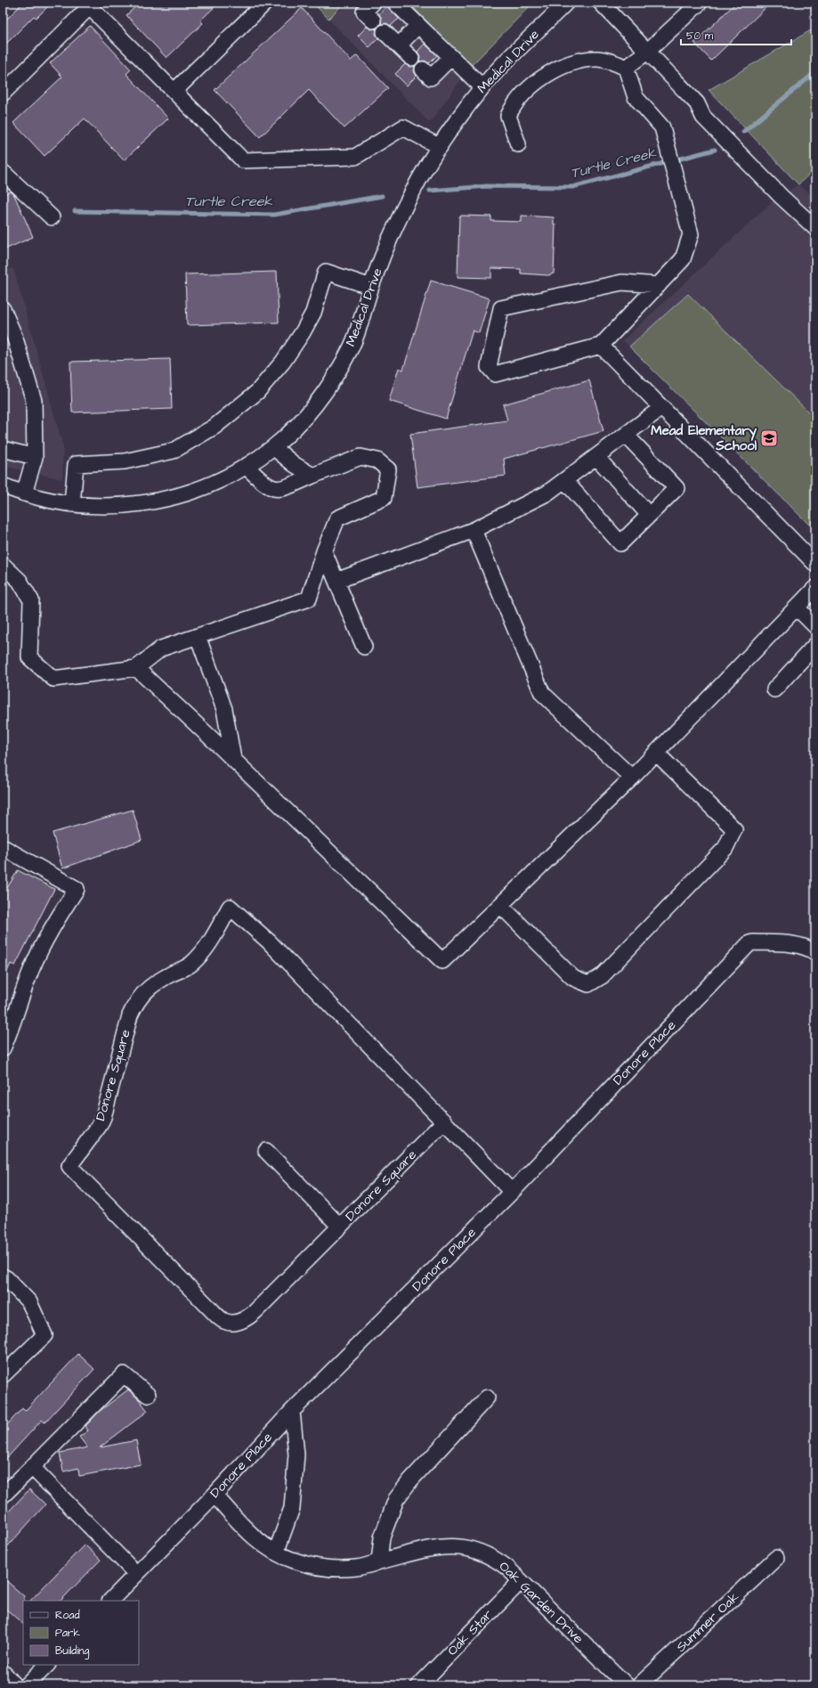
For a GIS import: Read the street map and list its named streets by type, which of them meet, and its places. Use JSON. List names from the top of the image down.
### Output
{
  "streets": {
    "street": [
      "Medical Drive",
      "Donore Place",
      "Donore Square",
      "Oak Garden Drive",
      "Summer Oak",
      "Oak Star"
    ]
  },
  "crossings": [
    ["Donore Place", "Donore Square"],
    ["Donore Place", "Oak Garden Drive"],
    ["Oak Garden Drive", "Oak Star"]
  ],
  "water": ["Turtle Creek"],
  "places": {
    "school or university": ["Mead Elementary School"]
  },
  "legend": ["Road", "Park", "Building"],
  "scale_bar": "50 m"
}
